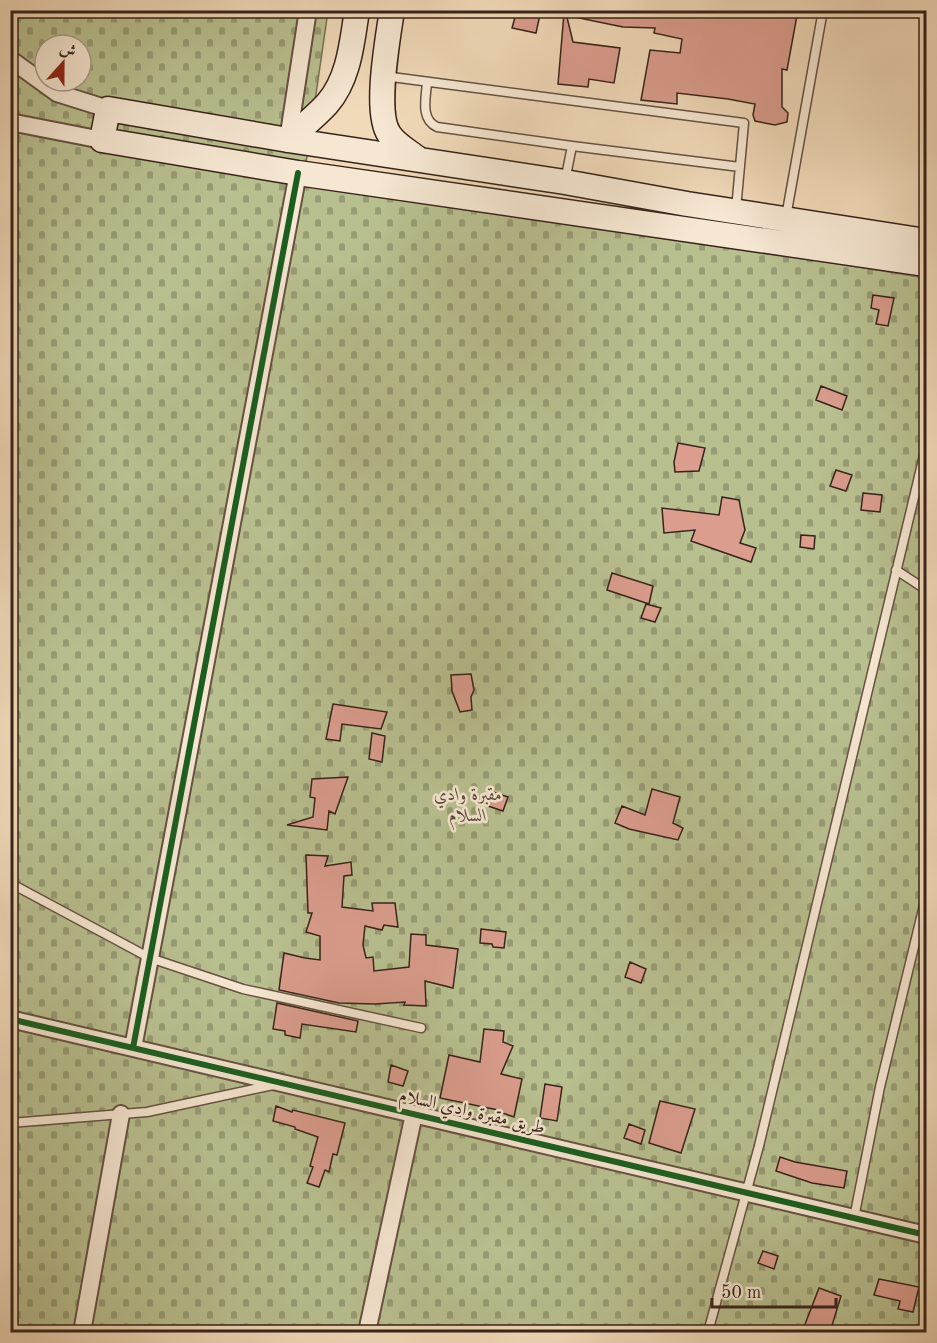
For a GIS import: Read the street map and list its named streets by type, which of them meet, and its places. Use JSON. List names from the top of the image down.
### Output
{
  "streets": {
    "street": ["طريق مقبرة وادي السلام"]
  },
  "parks": ["مقبرة وادي السلام"],
  "scale_bar": "50 m",
  "north": "top"
}
